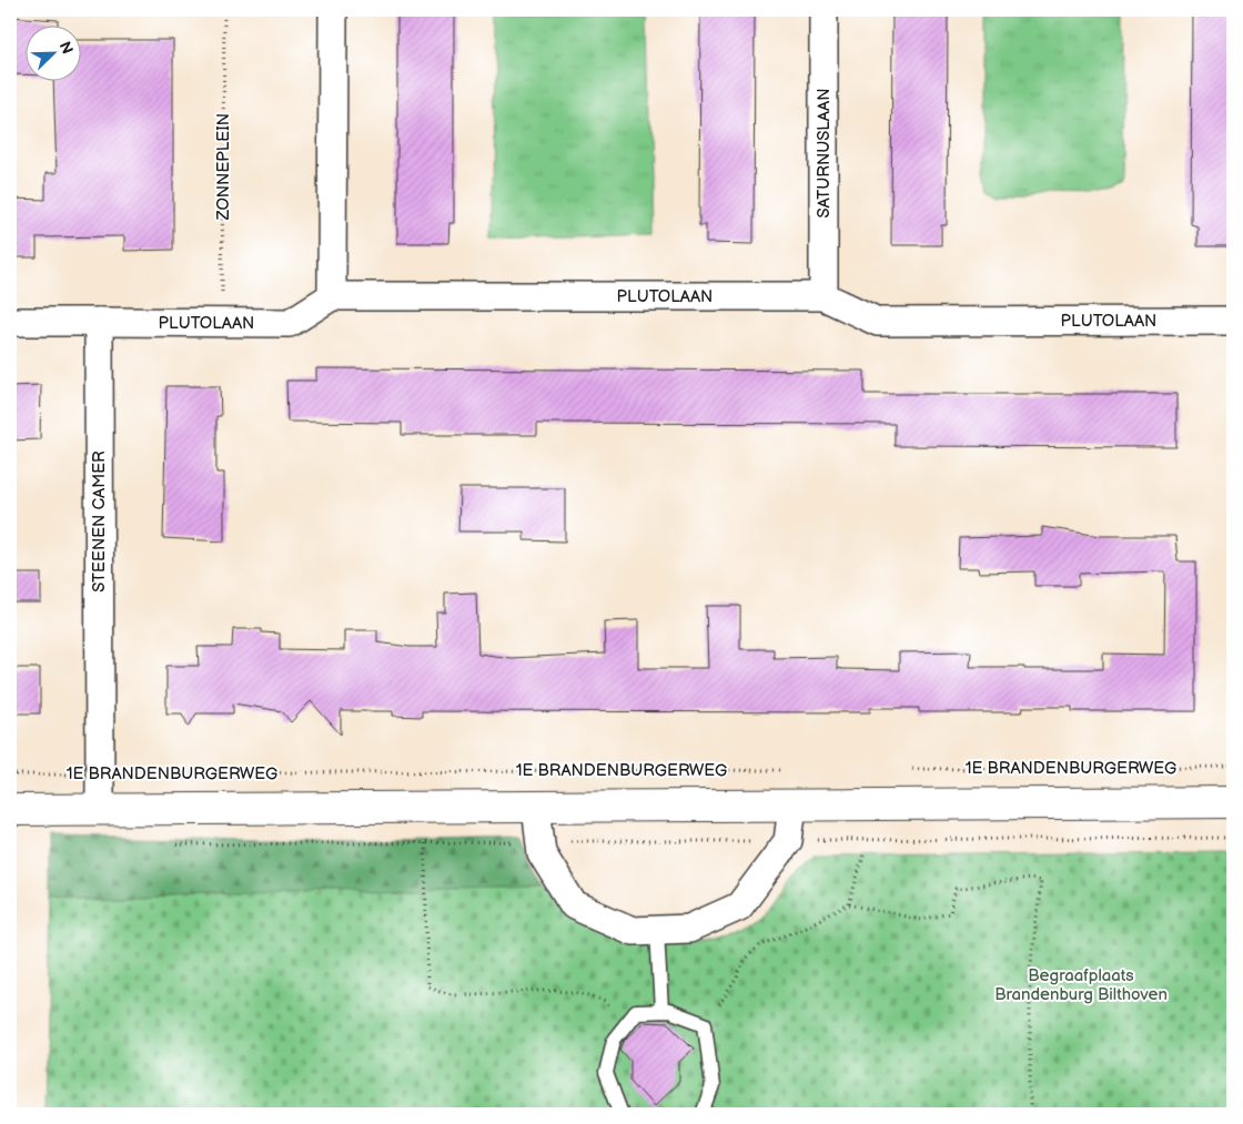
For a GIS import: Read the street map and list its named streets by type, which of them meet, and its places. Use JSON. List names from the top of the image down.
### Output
{
  "streets": {
    "street": [
      "SATURNUSLAAN",
      "PLUTOLAAN",
      "STEENEN CAMER",
      "1E BRANDENBURGERWEG"
    ],
    "path": ["ZONNEPLEIN"]
  },
  "crossings": [
    ["SATURNUSLAAN", "PLUTOLAAN"],
    ["ZONNEPLEIN", "PLUTOLAAN"],
    ["PLUTOLAAN", "STEENEN CAMER"],
    ["STEENEN CAMER", "1E BRANDENBURGERWEG"]
  ],
  "parks": ["Begraafplaats Brandenburg Bilthoven"],
  "north": "top right"
}
